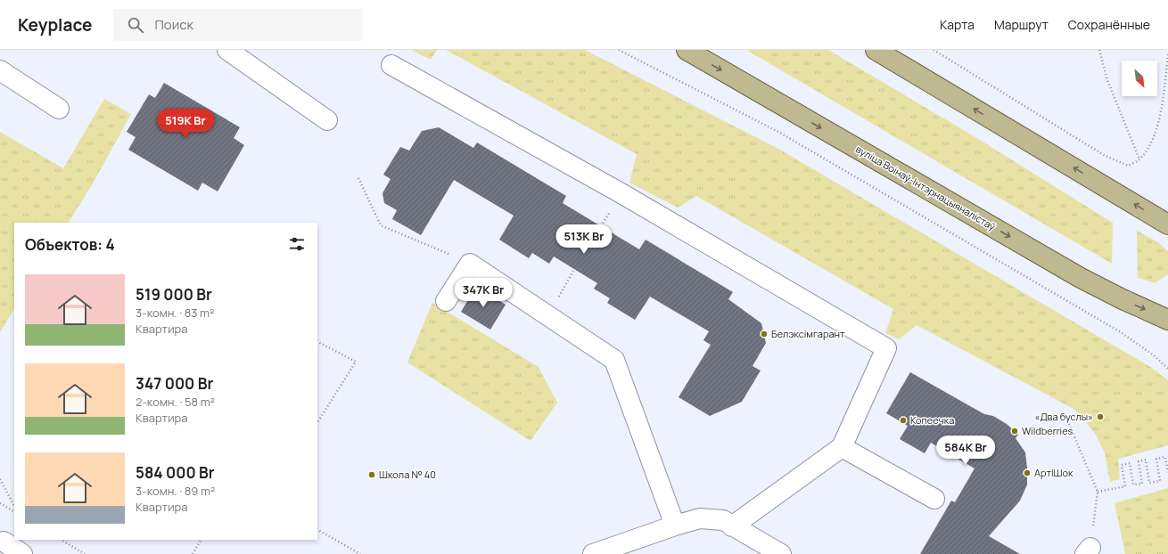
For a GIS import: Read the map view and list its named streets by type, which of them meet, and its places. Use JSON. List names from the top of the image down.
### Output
{
  "streets": {
    "main road": ["вуліца Воінаў-Інтэрнацыяналістаў"]
  },
  "places": [
    "Белэксімгарант",
    "«Два буслы»",
    "Копеечка",
    "Wildberries",
    "АртIШок",
    "Школа № 40"
  ],
  "north": "bottom right",
  "page": {
    "header": "Keyplace",
    "search": "Поиск",
    "nav": ["Карта", "Маршрут", "Сохранённые"],
    "price": [
      "519K Br",
      "513K Br",
      "347K Br",
      "584K Br"
    ],
    "heading": "Объектов: 4",
    "list": [
      {
        "name": "519 000 Br",
        "note": "3-комн. · 83 m² · Квартира"
      },
      {
        "name": "347 000 Br",
        "note": "2-комн. · 58 m² · Квартира"
      },
      {
        "name": "584 000 Br",
        "note": "3-комн. · 89 m² · Квартира"
      }
    ]
  }
}
